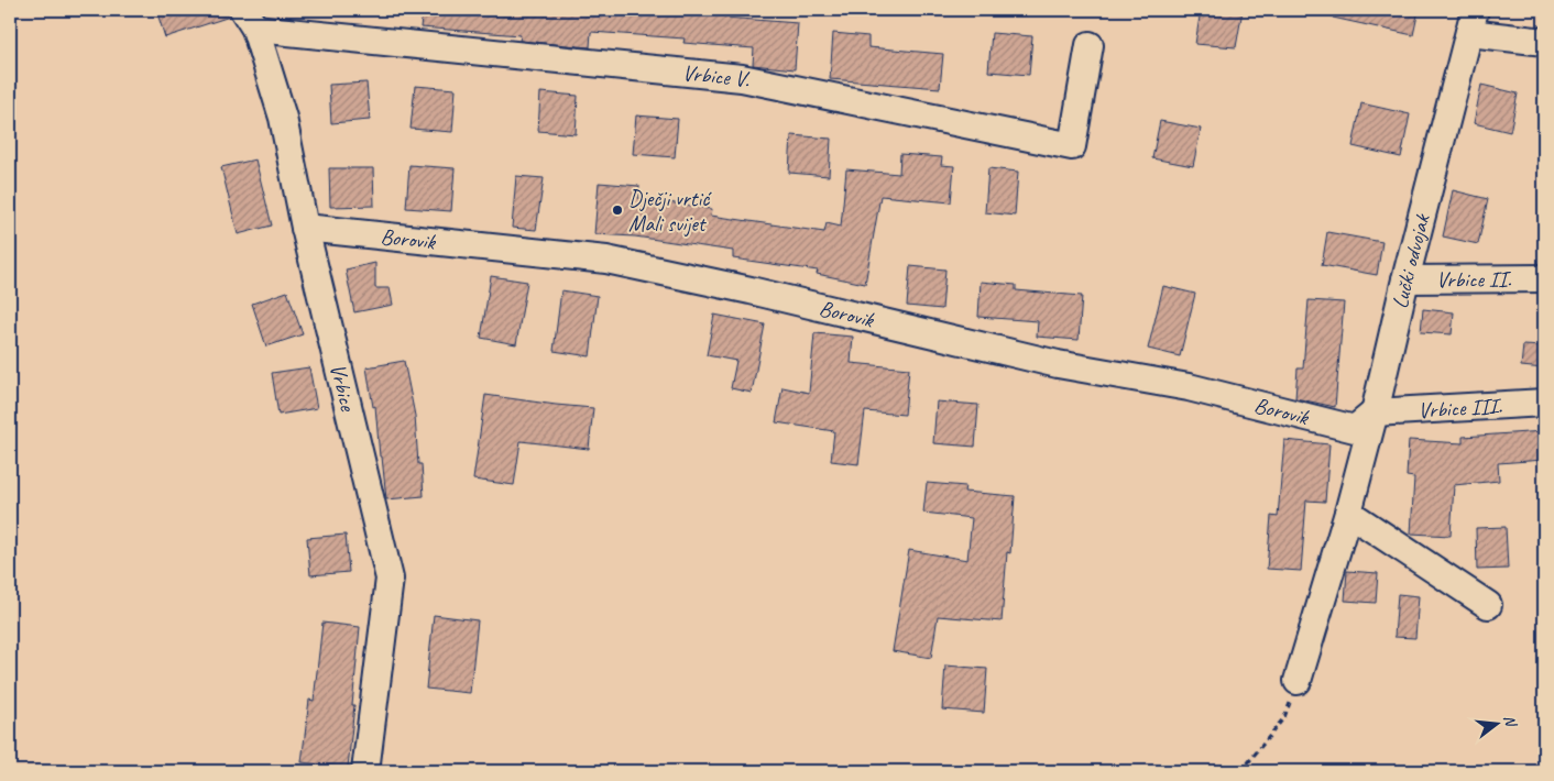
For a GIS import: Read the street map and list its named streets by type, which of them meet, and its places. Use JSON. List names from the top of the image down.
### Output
{
  "streets": {
    "street": [
      "Vrbice V.",
      "Borovik",
      "Lučki odvojak",
      "Vrbice II.",
      "Vrbice",
      "Vrbice III."
    ]
  },
  "crossings": [
    ["Vrbice V.", "Vrbice"],
    ["Borovik", "Lučki odvojak"],
    ["Borovik", "Vrbice"],
    ["Borovik", "Vrbice III."],
    ["Lučki odvojak", "Vrbice II."],
    ["Lučki odvojak", "Vrbice III."]
  ],
  "places": ["Dječji vrtić Mali svijet"],
  "north": "right"
}
